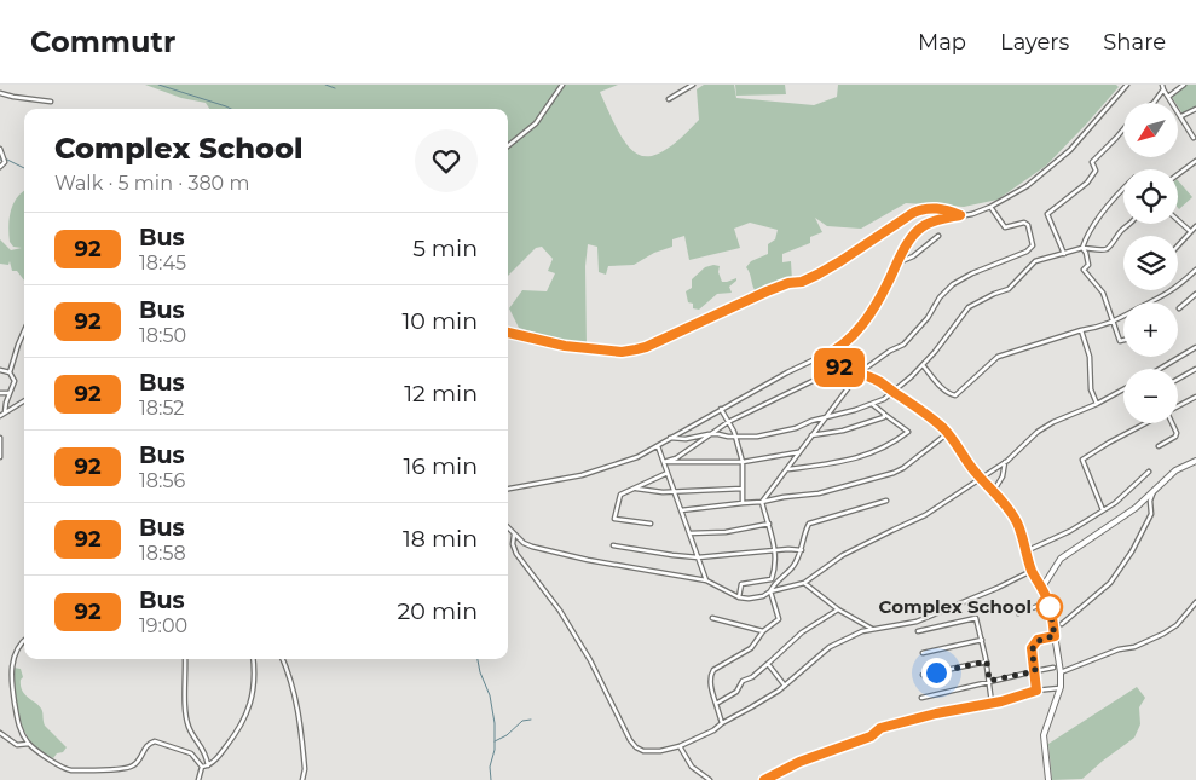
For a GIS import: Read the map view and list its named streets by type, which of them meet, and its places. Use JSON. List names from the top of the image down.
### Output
{
  "places": ["Complex School"],
  "lines": ["bus line 92"],
  "north": "bottom left",
  "page": {
    "header": "Commutr",
    "nav": ["Map", "Layers", "Share"],
    "on_map": "92",
    "map_buttons": ["+", "−"],
    "heading": ["Complex School", "Walk · 5 min · 380 m"],
    "list": [
      {
        "mark": "92",
        "name": "Bus",
        "note": "18:45",
        "value": "5 min"
      },
      {
        "mark": "92",
        "name": "Bus",
        "note": "18:50",
        "value": "10 min"
      },
      {
        "mark": "92",
        "name": "Bus",
        "note": "18:52",
        "value": "12 min"
      },
      {
        "mark": "92",
        "name": "Bus",
        "note": "18:56",
        "value": "16 min"
      },
      {
        "mark": "92",
        "name": "Bus",
        "note": "18:58",
        "value": "18 min"
      },
      {
        "mark": "92",
        "name": "Bus",
        "note": "19:00",
        "value": "20 min"
      }
    ]
  }
}
